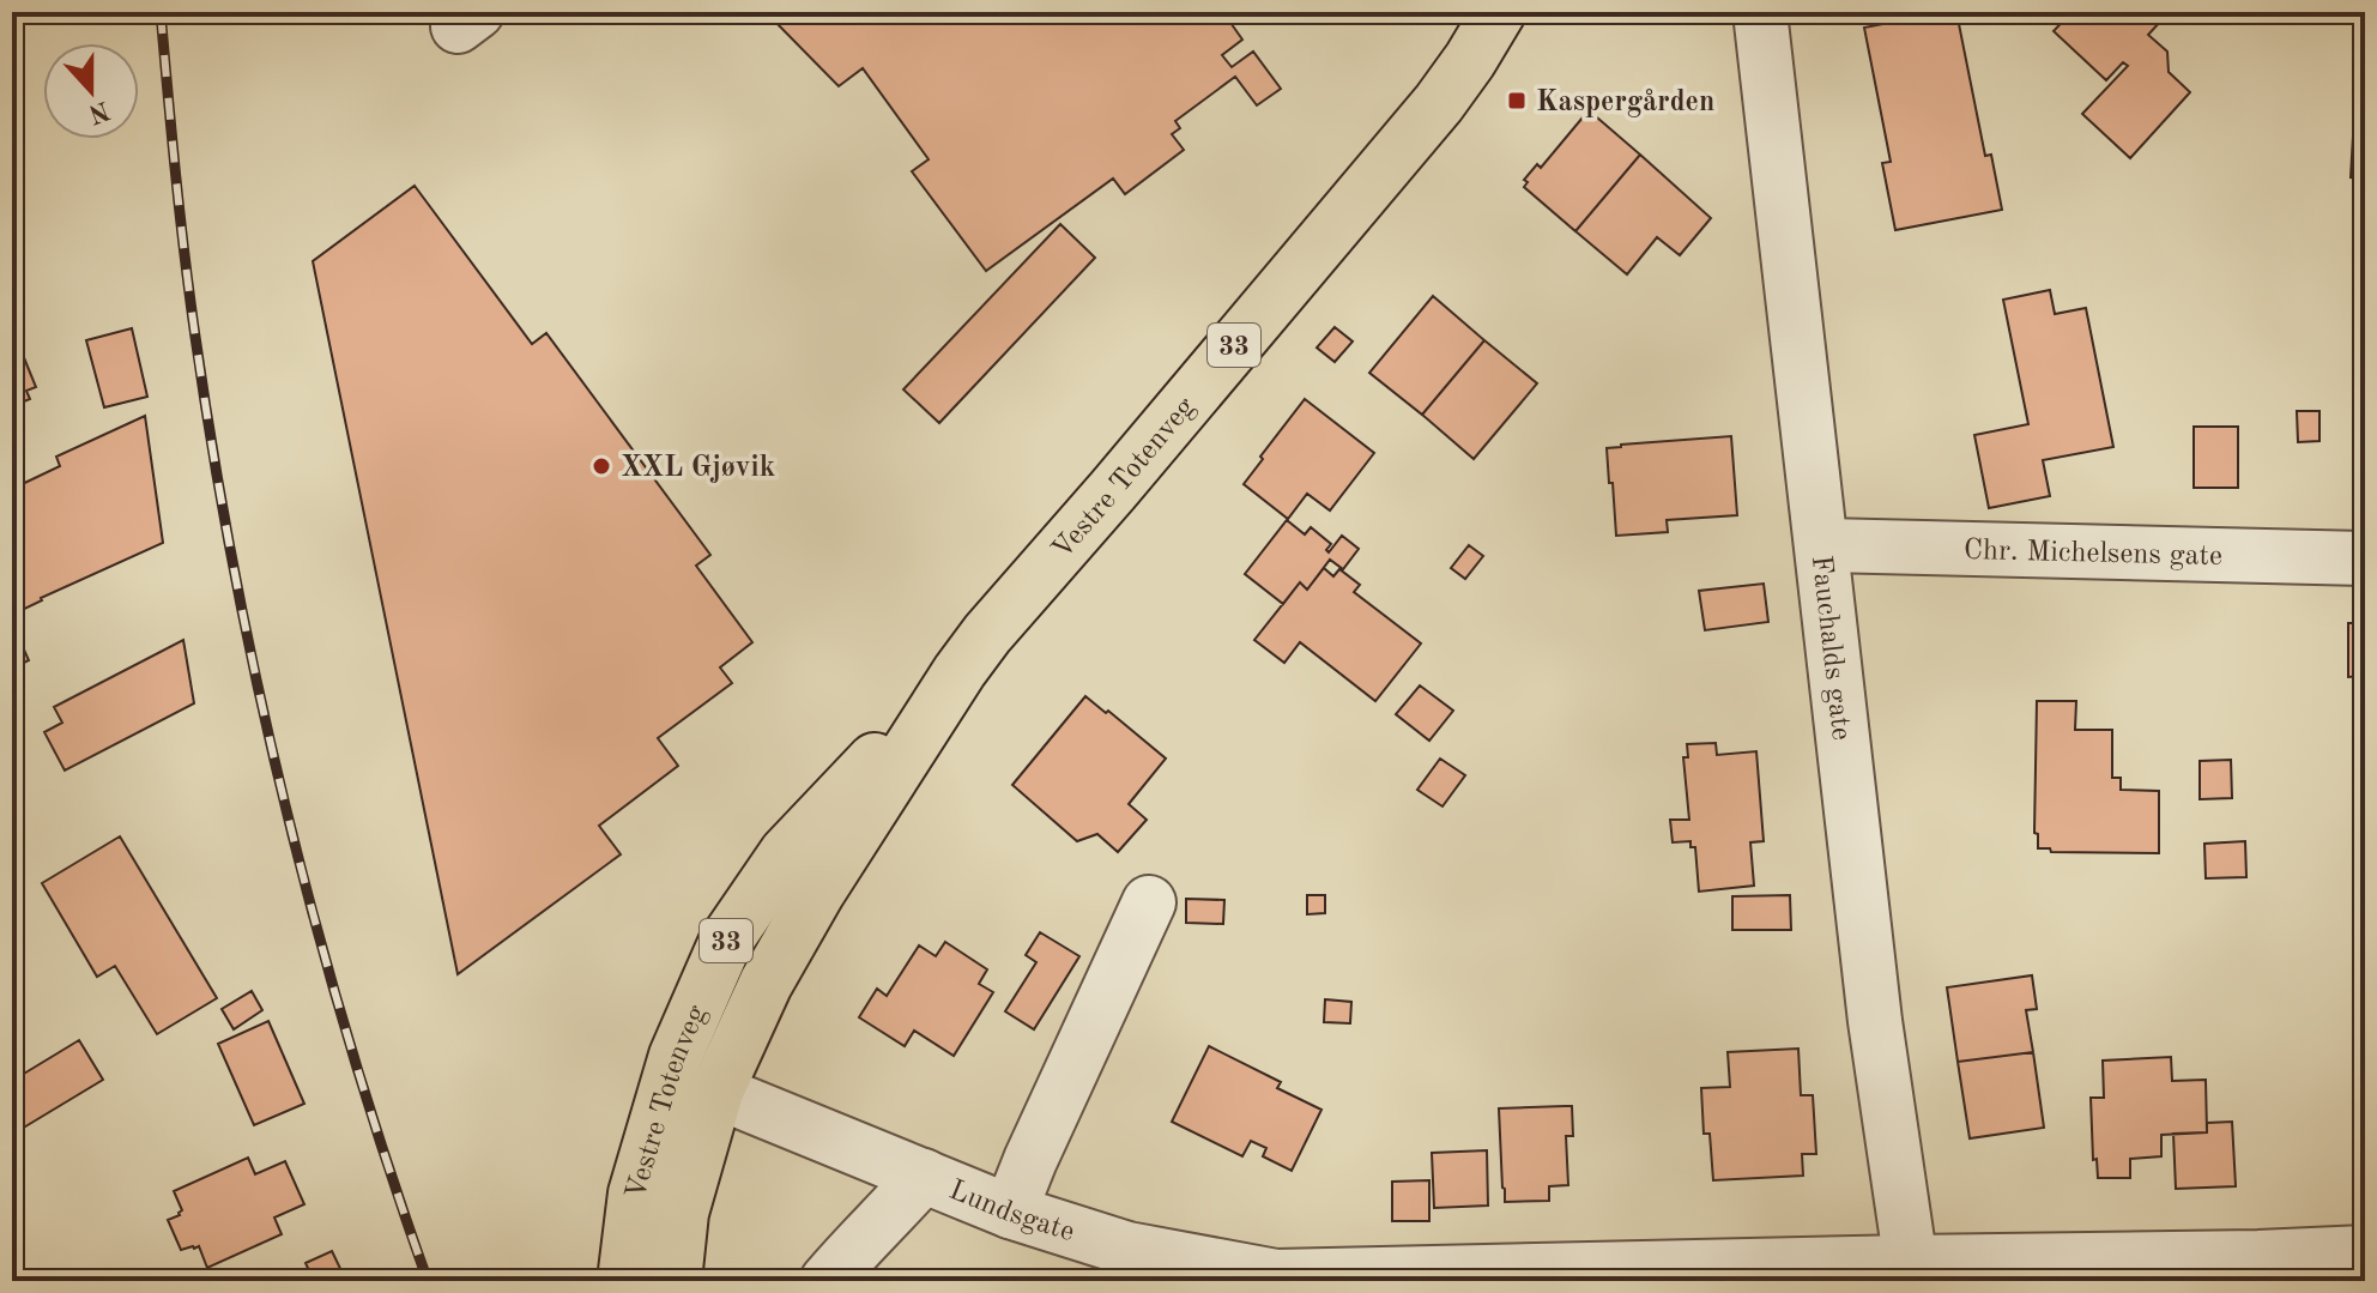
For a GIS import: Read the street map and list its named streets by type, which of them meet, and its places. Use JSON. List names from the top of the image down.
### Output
{
  "streets": {
    "main road": ["33", "Vestre Totenveg"],
    "street": ["Chr. Michelsens gate", "Fauchalds gate", "Lundsgate"]
  },
  "crossings": [
    ["Vestre Totenveg", "Lundsgate"],
    ["Chr. Michelsens gate", "Fauchalds gate"],
    ["Fauchalds gate", "Lundsgate"]
  ],
  "places": {
    "transit": ["Kaspergården"],
    "other": ["XXL Gjøvik"]
  },
  "north": "bottom"
}
